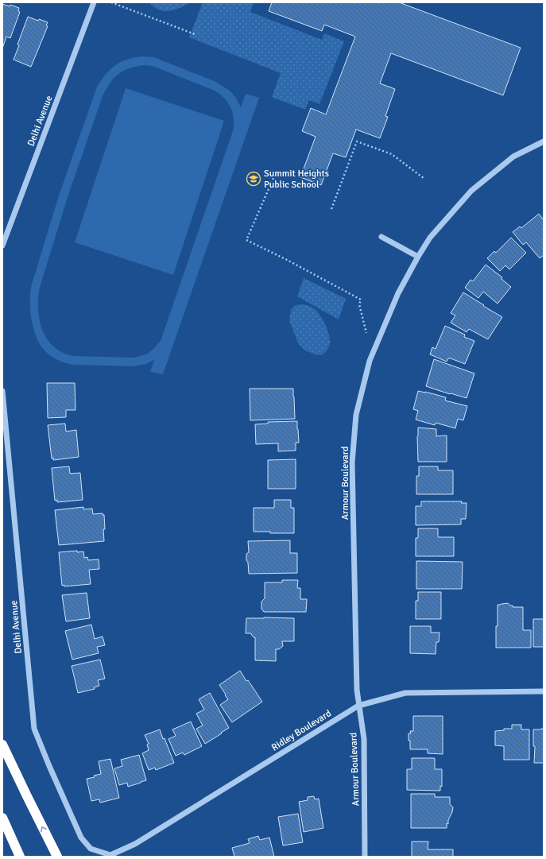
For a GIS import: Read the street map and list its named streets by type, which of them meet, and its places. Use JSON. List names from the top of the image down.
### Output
{
  "streets": {
    "street": ["Delhi Avenue", "Armour Boulevard", "Ridley Boulevard"]
  },
  "crossings": [
    ["Delhi Avenue", "Ridley Boulevard"],
    ["Armour Boulevard", "Ridley Boulevard"]
  ],
  "places": {
    "school or university": ["Summit Heights Public School"]
  }
}
